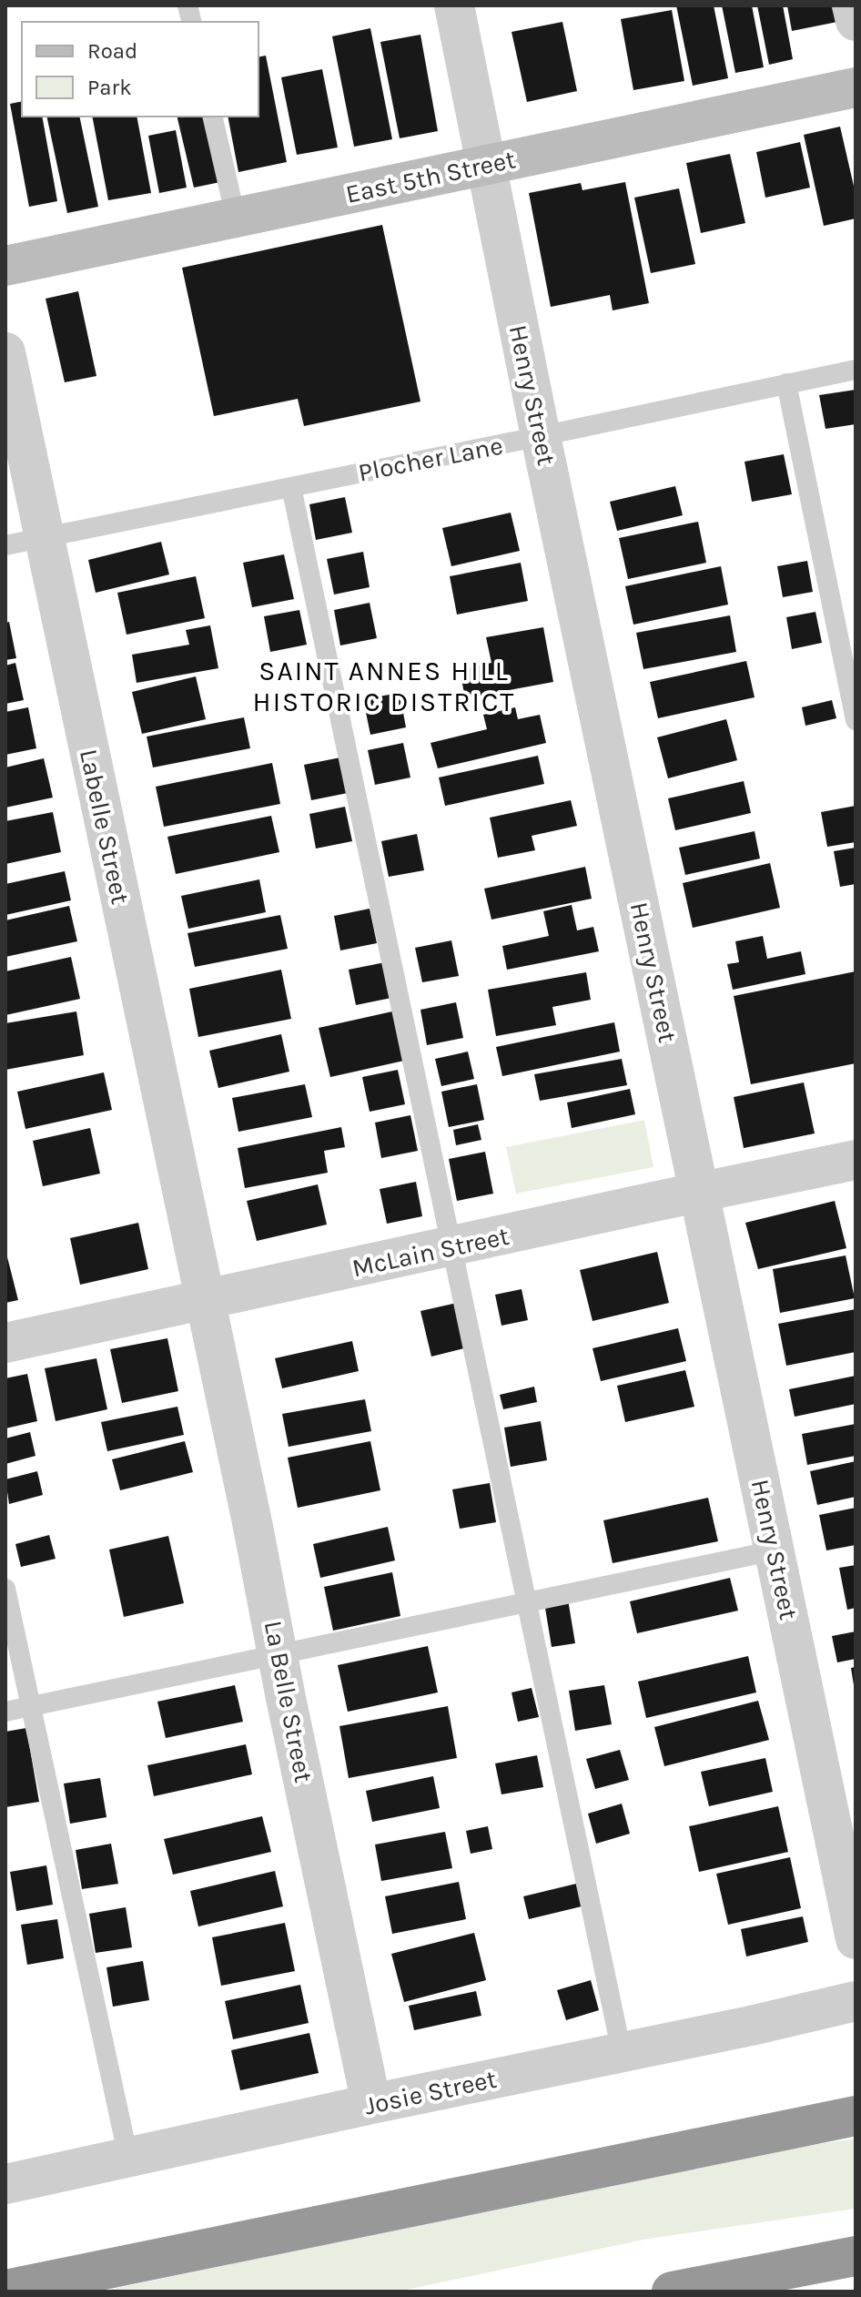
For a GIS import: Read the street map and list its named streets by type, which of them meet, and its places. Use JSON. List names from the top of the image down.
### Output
{
  "streets": {
    "main road": ["East 5th Street"],
    "street": [
      "Henry Street",
      "Labelle Street",
      "McLain Street",
      "La Belle Street",
      "Josie Street"
    ],
    "lane": ["Plocher Lane"]
  },
  "crossings": [
    ["East 5th Street", "Henry Street"],
    ["Henry Street", "Plocher Lane"],
    ["Henry Street", "McLain Street"],
    ["Plocher Lane", "Labelle Street"],
    ["Labelle Street", "McLain Street"],
    ["Labelle Street", "La Belle Street"],
    ["McLain Street", "La Belle Street"],
    ["La Belle Street", "Josie Street"]
  ],
  "districts": ["SAINT ANNES HILL HISTORIC DISTRICT"],
  "legend": ["Road", "Park"]
}
